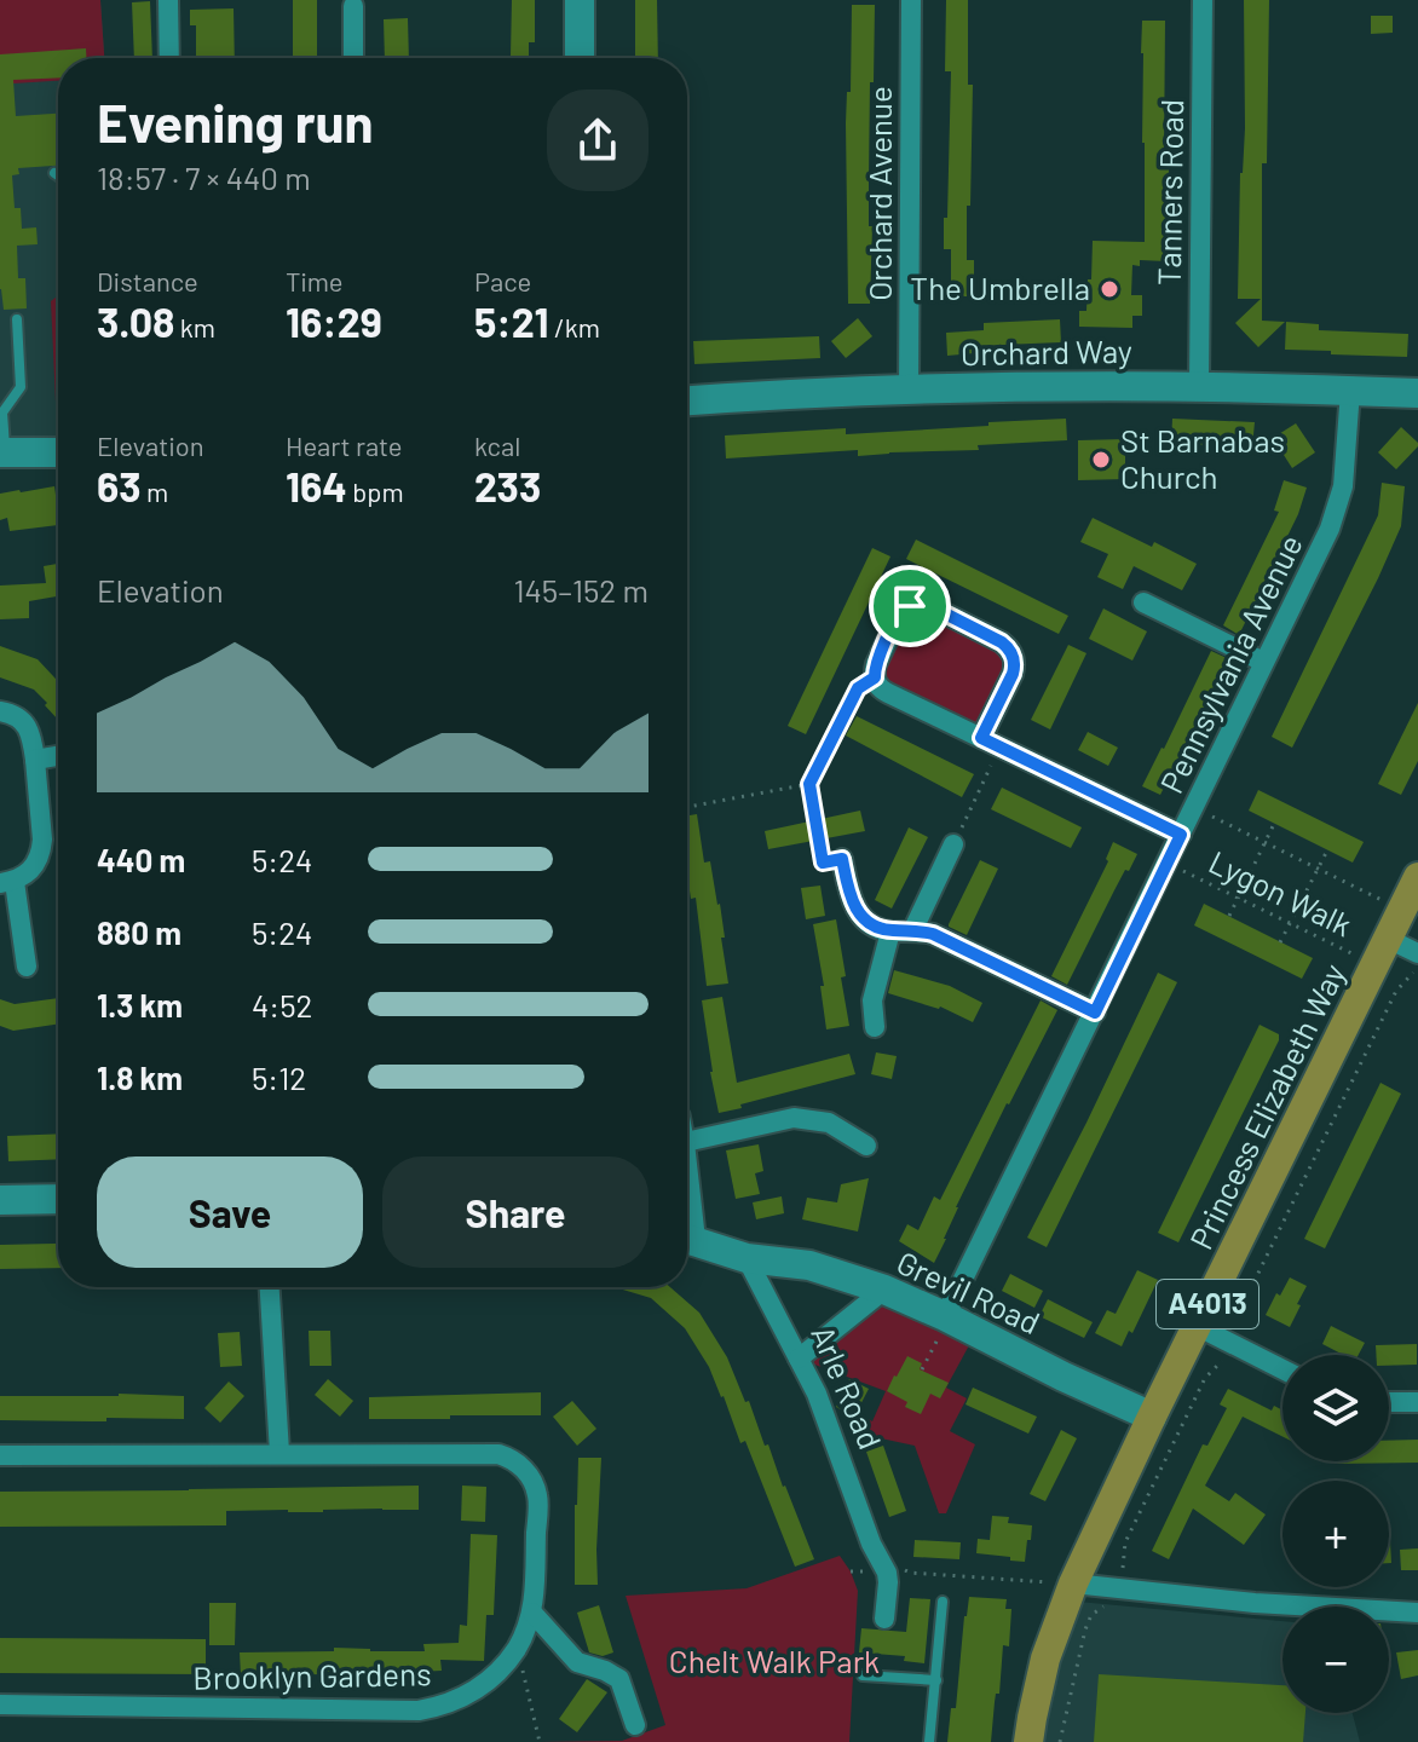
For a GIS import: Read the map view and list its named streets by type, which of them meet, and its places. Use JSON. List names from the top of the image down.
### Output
{
  "streets": {
    "main road": ["Princess Elizabeth Way", "A4013"],
    "street": [
      "Tanners Road",
      "Orchard Avenue",
      "Orchard Way",
      "Pennsylvania Avenue",
      "Grevil Road",
      "Arle Road",
      "Brooklyn Gardens"
    ],
    "path": ["Lygon Walk"]
  },
  "crossings": [
    ["Tanners Road", "Orchard Way"],
    ["Orchard Avenue", "Orchard Way"],
    ["Orchard Way", "Pennsylvania Avenue"],
    ["Pennsylvania Avenue", "Lygon Walk"],
    ["Pennsylvania Avenue", "Grevil Road"],
    ["Lygon Walk", "Princess Elizabeth Way"],
    ["Princess Elizabeth Way", "Grevil Road"],
    ["Grevil Road", "Arle Road"]
  ],
  "parks": ["Chelt Walk Park"],
  "places": ["The Umbrella", "St Barnabas Church"],
  "page": {
    "heading": ["Evening run", "18:57 · 7 × 440 m"],
    "stats": [
      ["Distance", "3.08 km"],
      ["Time", "16:29"],
      ["Pace", "5:21 /km"],
      ["Elevation", "63 m"],
      ["Heart rate", "164 bpm"],
      ["kcal", "233"]
    ],
    "chart": ["Elevation", "145–152 m"],
    "list": [
      {
        "name": "440 m",
        "note": "5:24"
      },
      {
        "name": "880 m",
        "note": "5:24"
      },
      {
        "name": "1.3 km",
        "note": "4:52"
      },
      {
        "name": "1.8 km",
        "note": "5:12"
      }
    ],
    "buttons": ["Save", "Share"],
    "map_buttons": ["+", "−"]
  }
}
